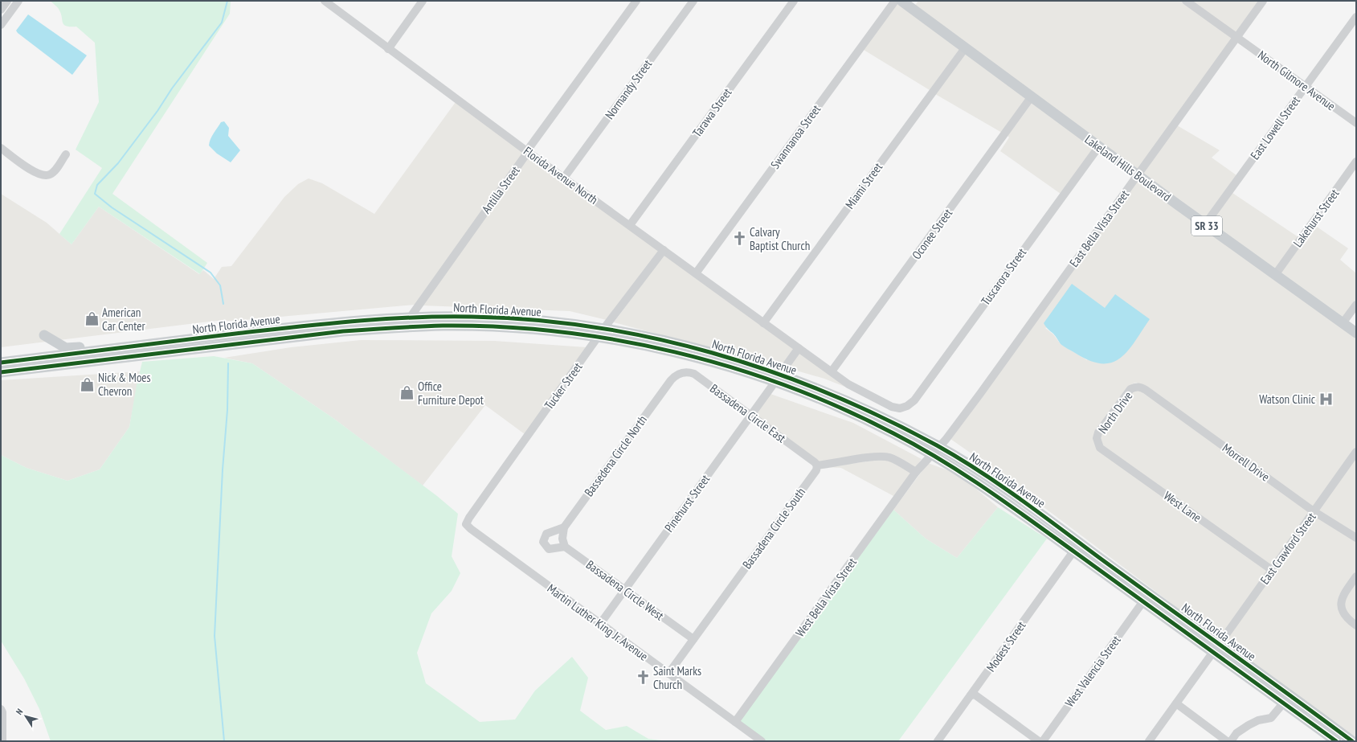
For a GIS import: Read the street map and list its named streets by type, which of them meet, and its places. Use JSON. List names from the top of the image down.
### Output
{
  "streets": {
    "main road": ["Lakeland Hills Boulevard", "SR 33", "North Florida Avenue"],
    "street": [
      "North Gilmore Avenue",
      "Normandy Street",
      "Tarawa Street",
      "East Lowell Street",
      "Swannanoa Street",
      "Florida Avenue North",
      "Miami Street",
      "Antilla Street",
      "Lakehurst Street",
      "East Bella Vista Street",
      "Oconee Street",
      "Tuscarora Street",
      "Tucker Street",
      "North Drive",
      "Bassadena Circle East",
      "Bassedena Circle North",
      "Morrell Drive",
      "Pinehurst Street",
      "West Lane",
      "Bassadena Circle South",
      "East Crawford Street",
      "Bassadena Circle West",
      "West Bella Vista Street",
      "Martin Luther King Jr. Avenue",
      "Modest Street",
      "West Valencia Street"
    ]
  },
  "crossings": [
    ["North Gilmore Avenue", "East Lowell Street"],
    ["North Gilmore Avenue", "East Bella Vista Street"],
    ["Normandy Street", "Florida Avenue North"],
    ["Tarawa Street", "Florida Avenue North"],
    ["East Lowell Street", "Lakeland Hills Boulevard"],
    ["Swannanoa Street", "Florida Avenue North"],
    ["Lakeland Hills Boulevard", "Miami Street"],
    ["Lakeland Hills Boulevard", "Lakehurst Street"],
    ["Lakeland Hills Boulevard", "East Bella Vista Street"],
    ["Lakeland Hills Boulevard", "Oconee Street"],
    ["Lakeland Hills Boulevard", "Tuscarora Street"],
    ["Florida Avenue North", "Miami Street"],
    ["Florida Avenue North", "Antilla Street"],
    ["Florida Avenue North", "North Florida Avenue"],
    ["Florida Avenue North", "Tucker Street"],
    ["Florida Avenue North", "Pinehurst Street"],
    ["Antilla Street", "North Florida Avenue"],
    ["East Bella Vista Street", "North Florida Avenue"],
    ["East Bella Vista Street", "West Bella Vista Street"],
    ["Oconee Street", "Tuscarora Street"],
    ["Oconee Street", "North Florida Avenue"],
    ["Tuscarora Street", "North Florida Avenue"],
    ["North Florida Avenue", "Tucker Street"],
    ["North Florida Avenue", "Pinehurst Street"],
    ["North Florida Avenue", "East Crawford Street"],
    ["North Florida Avenue", "Modest Street"],
    ["North Florida Avenue", "West Valencia Street"],
    ["Tucker Street", "Martin Luther King Jr. Avenue"],
    ["North Drive", "Morrell Drive"],
    ["North Drive", "West Lane"],
    ["Bassadena Circle East", "Bassedena Circle North"],
    ["Bassadena Circle East", "Pinehurst Street"],
    ["Bassadena Circle East", "Bassadena Circle South"],
    ["Bassedena Circle North", "Bassadena Circle West"],
    ["Morrell Drive", "East Crawford Street"],
    ["Pinehurst Street", "Bassadena Circle West"],
    ["Pinehurst Street", "Martin Luther King Jr. Avenue"],
    ["West Lane", "East Crawford Street"],
    ["Bassadena Circle South", "Bassadena Circle West"],
    ["Bassadena Circle South", "Martin Luther King Jr. Avenue"],
    ["West Bella Vista Street", "Martin Luther King Jr. Avenue"]
  ],
  "places": {
    "church": ["Calvary Baptist Church", "Saint Marks Church"],
    "shop": ["American Car Center", "Nick & Moes Chevron", "Office Furniture Depot"],
    "hospital": ["Watson Clinic"]
  },
  "north": "top left"
}
